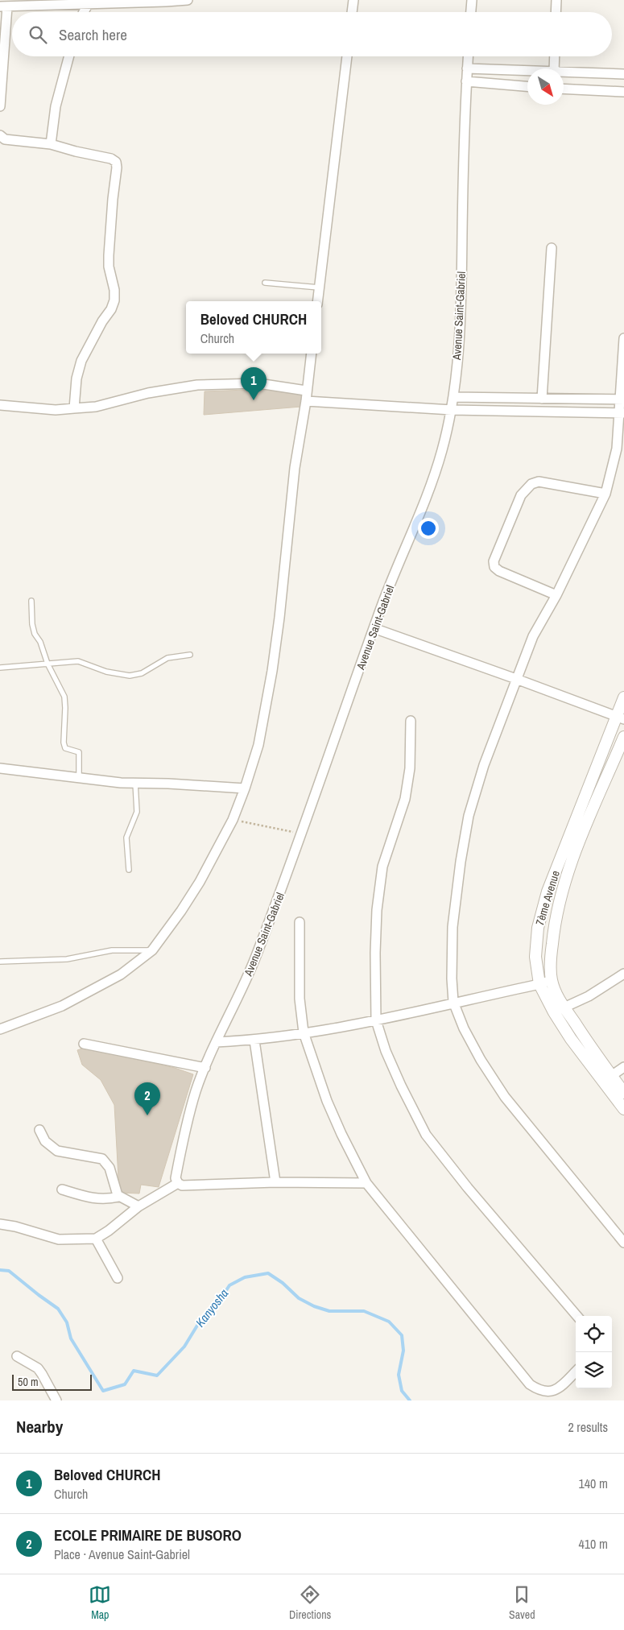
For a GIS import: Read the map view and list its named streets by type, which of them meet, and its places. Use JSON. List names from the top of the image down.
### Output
{
  "streets": {
    "street": ["Avenue Saint-Gabriel", "7ème Avenue"]
  },
  "water": ["Kanyosha"],
  "scale_bar": "50 m",
  "north": "bottom right",
  "page": {
    "search": "Search here",
    "popup": ["Beloved CHURCH", "Church"],
    "pins": ["1", "2"],
    "scale": "50 m",
    "heading": ["Nearby", "2 results"],
    "list": [
      {
        "mark": "1",
        "name": "Beloved CHURCH",
        "note": "Church",
        "value": "140 m"
      },
      {
        "mark": "2",
        "name": "ECOLE PRIMAIRE DE BUSORO",
        "note": "Place · Avenue Saint-Gabriel",
        "value": "410 m"
      }
    ],
    "nav": ["Map", "Directions", "Saved"]
  }
}
